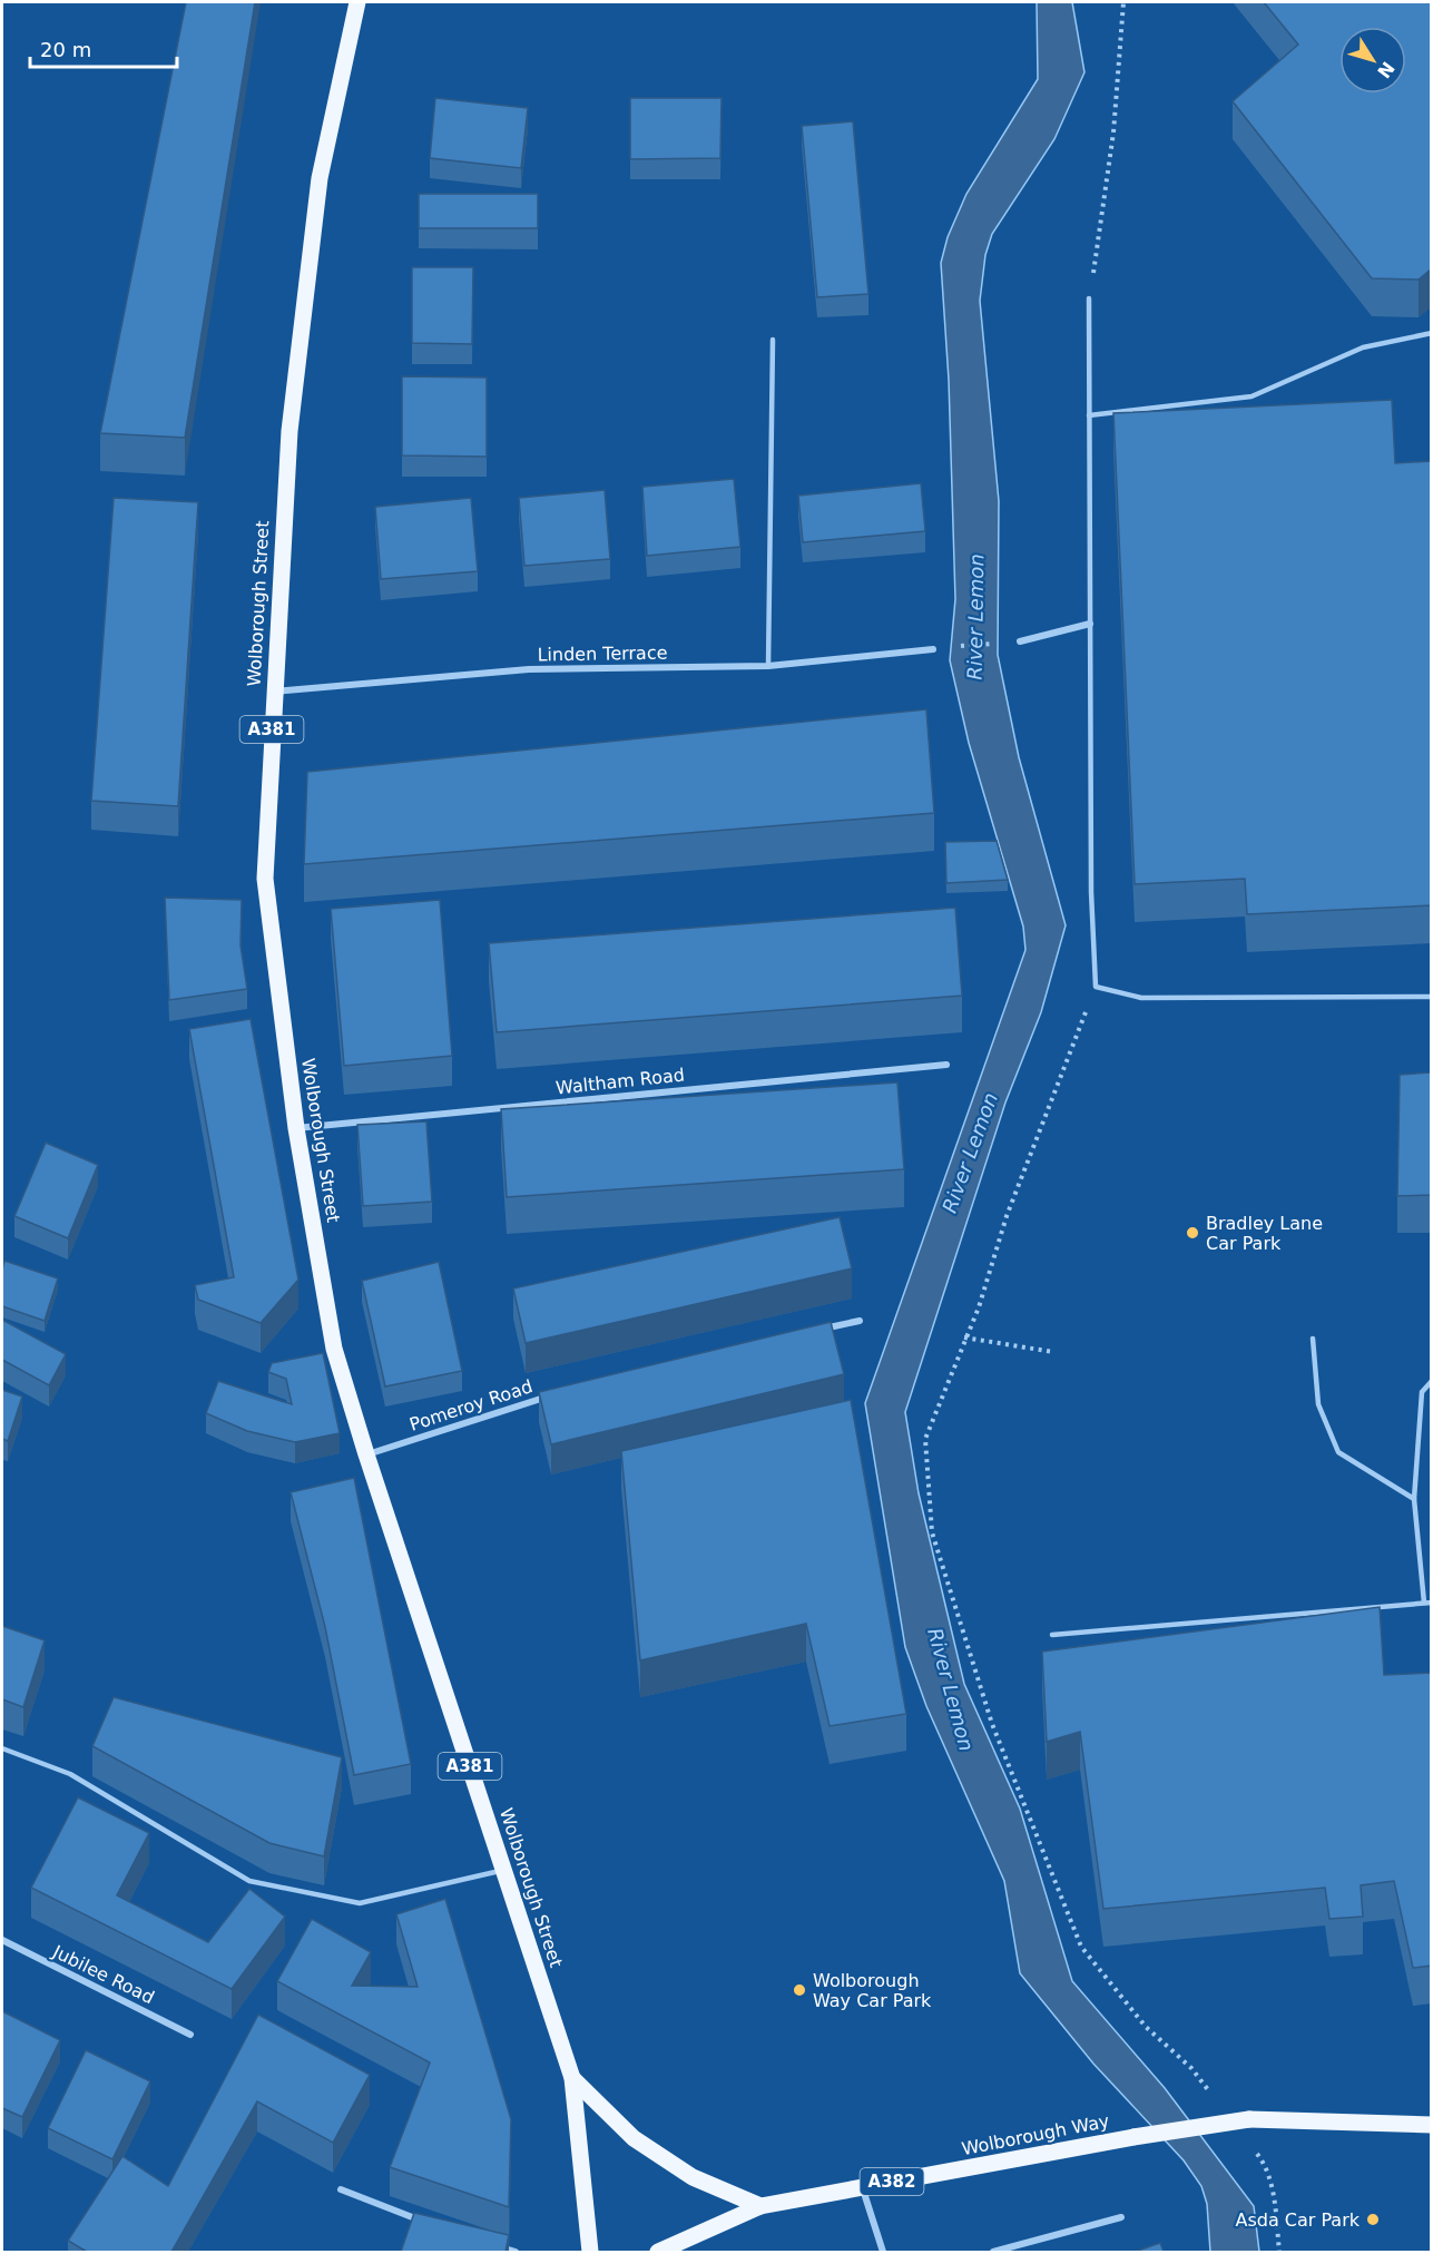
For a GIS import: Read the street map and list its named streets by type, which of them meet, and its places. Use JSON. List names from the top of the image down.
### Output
{
  "streets": {
    "main road": [
      "Wolborough Street",
      "A381",
      "Wolborough Way",
      "A382"
    ],
    "street": [
      "Linden Terrace",
      "Waltham Road",
      "Pomeroy Road",
      "Jubilee Road"
    ]
  },
  "crossings": [
    ["Wolborough Street", "Linden Terrace"],
    ["Wolborough Street", "A381"],
    ["Wolborough Street", "Waltham Road"],
    ["Wolborough Street", "Pomeroy Road"],
    ["A381", "Wolborough Way"]
  ],
  "water": ["River Lemon"],
  "places": ["Bradley Lane Car Park", "Wolborough Way Car Park", "Asda Car Park"],
  "scale_bar": "20 m",
  "north": "bottom right"
}
